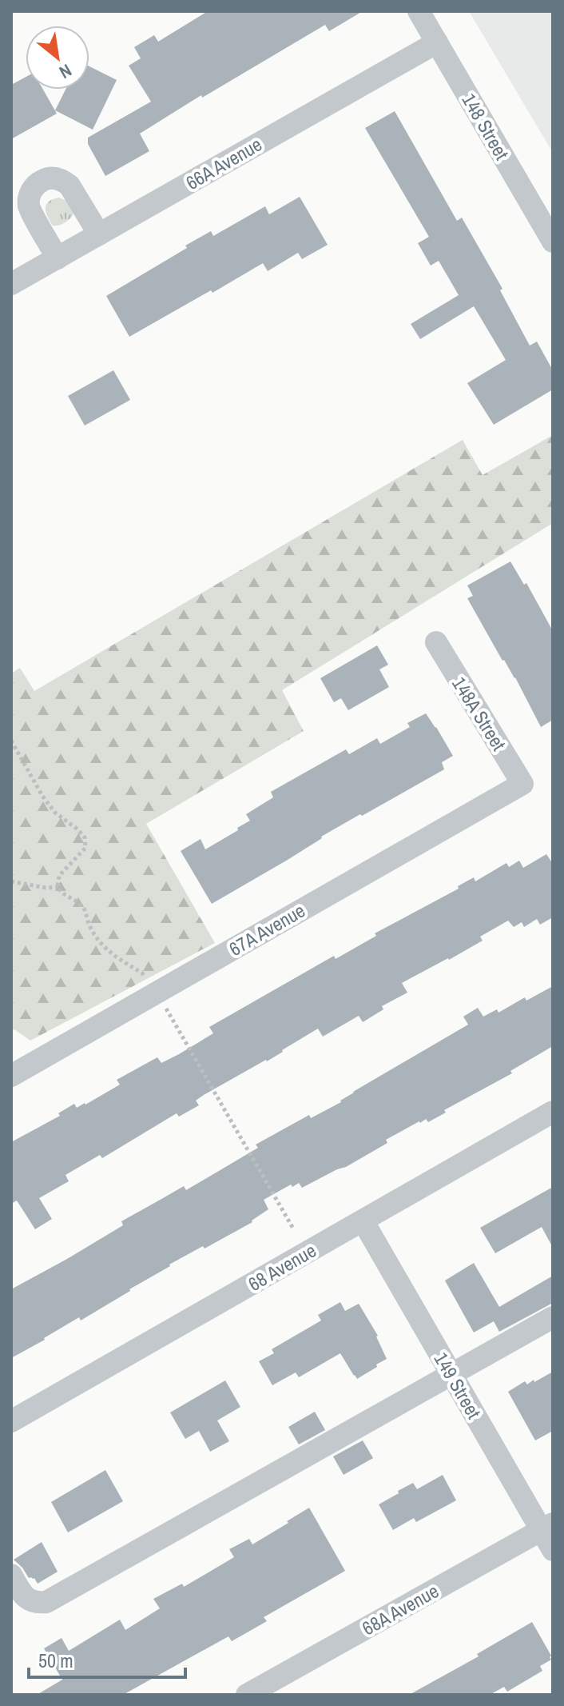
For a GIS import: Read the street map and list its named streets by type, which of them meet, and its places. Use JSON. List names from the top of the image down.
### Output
{
  "streets": {
    "street": [
      "148 Street",
      "66A Avenue",
      "148A Street",
      "67A Avenue",
      "68 Avenue",
      "149 Street",
      "68A Avenue"
    ]
  },
  "crossings": [
    ["148 Street", "66A Avenue"],
    ["148A Street", "67A Avenue"],
    ["68 Avenue", "149 Street"],
    ["149 Street", "68A Avenue"]
  ],
  "scale_bar": "50 m",
  "north": "bottom right"
}
